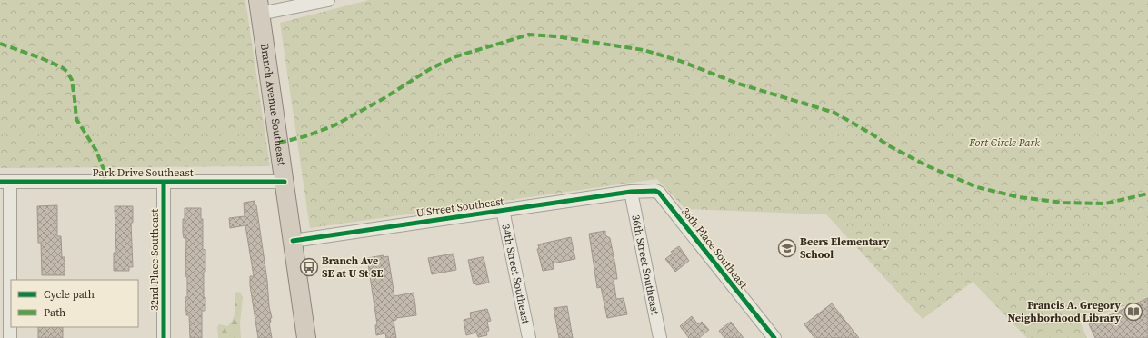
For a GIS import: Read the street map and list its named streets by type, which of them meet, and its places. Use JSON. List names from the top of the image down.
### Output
{
  "streets": {
    "highway": ["Branch Avenue Southeast"],
    "street": [
      "Park Drive Southeast",
      "U Street Southeast",
      "36th Place Southeast",
      "32nd Place Southeast",
      "36th Street Southeast",
      "34th Street Southeast"
    ]
  },
  "crossings": [
    ["Branch Avenue Southeast", "Park Drive Southeast"],
    ["Branch Avenue Southeast", "U Street Southeast"],
    ["Park Drive Southeast", "32nd Place Southeast"],
    ["U Street Southeast", "36th Place Southeast"],
    ["U Street Southeast", "36th Street Southeast"],
    ["U Street Southeast", "34th Street Southeast"],
    ["36th Place Southeast", "36th Street Southeast"]
  ],
  "parks": ["Fort Circle Park"],
  "places": {
    "school or university": ["Beers Elementary School"],
    "bus stop": ["Branch Ave SE at U St SE"],
    "library": ["Francis A. Gregory Neighborhood Library"]
  },
  "legend": ["Cycle path", "Path"]
}
